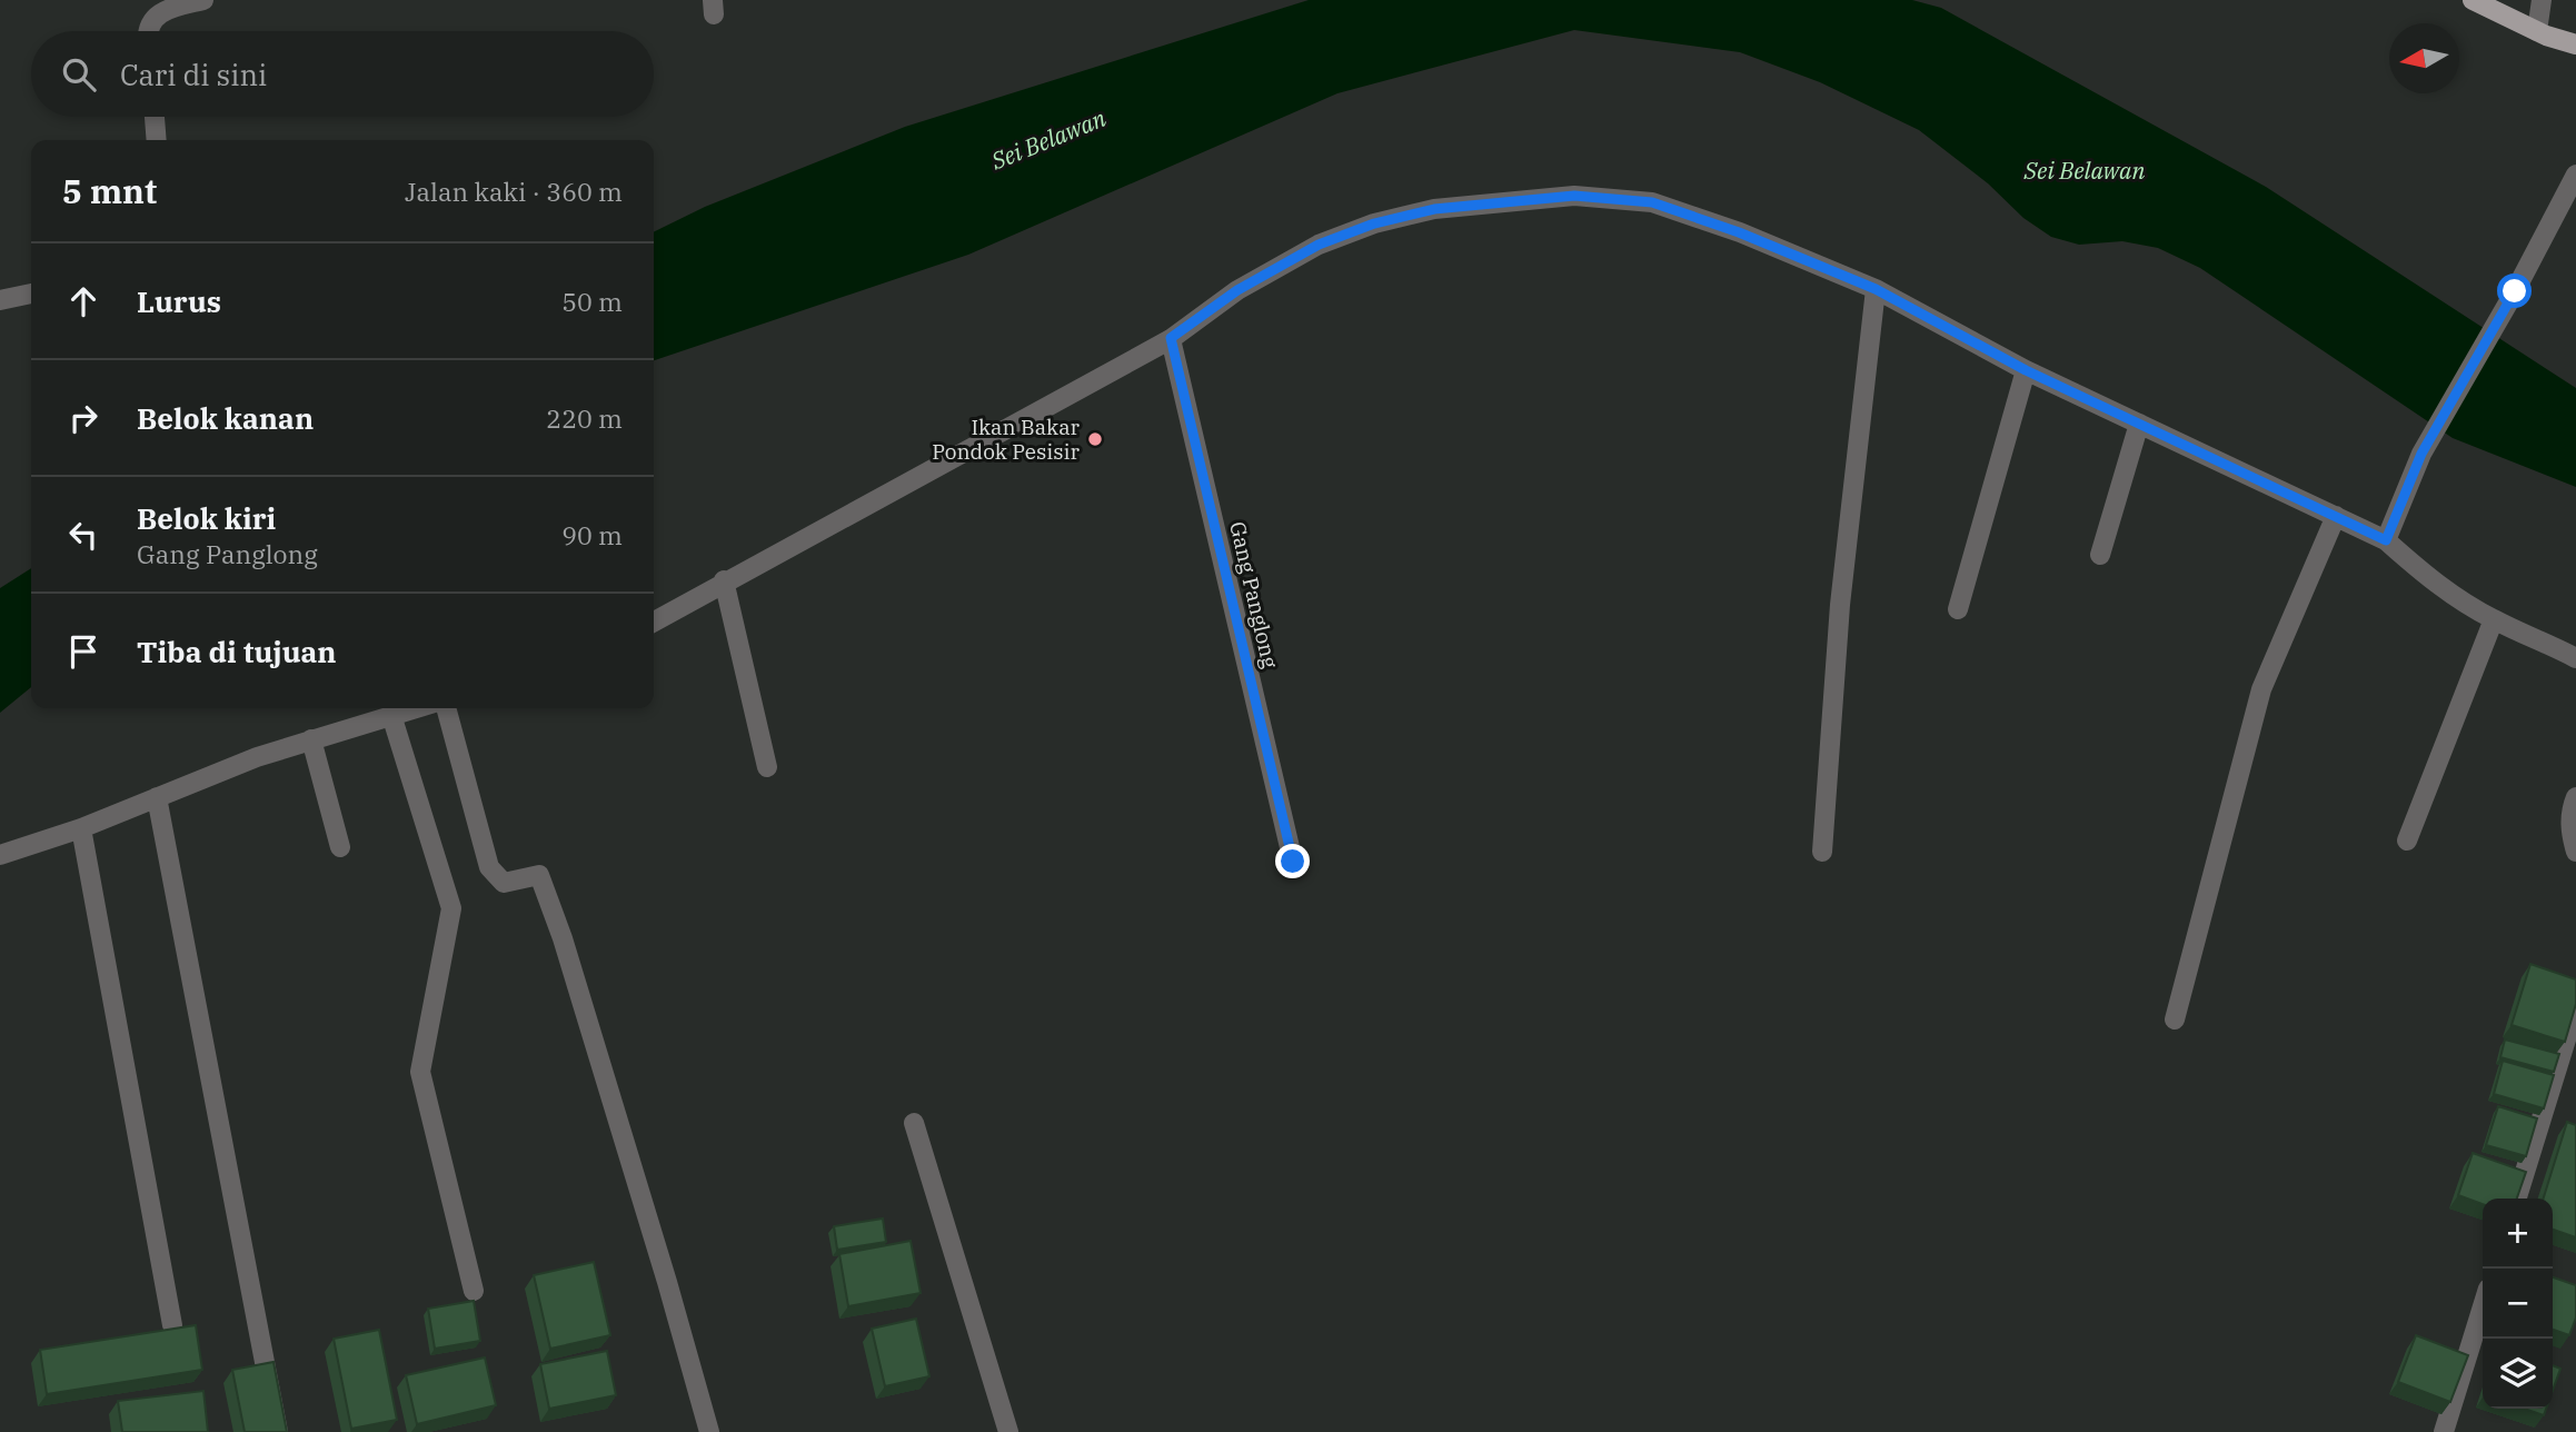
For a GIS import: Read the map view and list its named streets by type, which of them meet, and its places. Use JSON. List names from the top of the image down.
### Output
{
  "streets": {
    "street": ["Gang Panglong"]
  },
  "water": ["Sei Belawan"],
  "places": ["Ikan Bakar Pondok Pesisir"],
  "north": "left",
  "page": {
    "search": "Cari di sini",
    "heading": ["5 mnt", "Jalan kaki · 360 m"],
    "list": [
      ["Lurus", "50 m"],
      ["Belok kanan", "220 m"],
      ["Belok kiri", "Gang Panglong", "90 m"],
      "Tiba di tujuan"
    ],
    "map_buttons": ["+", "−"]
  }
}
